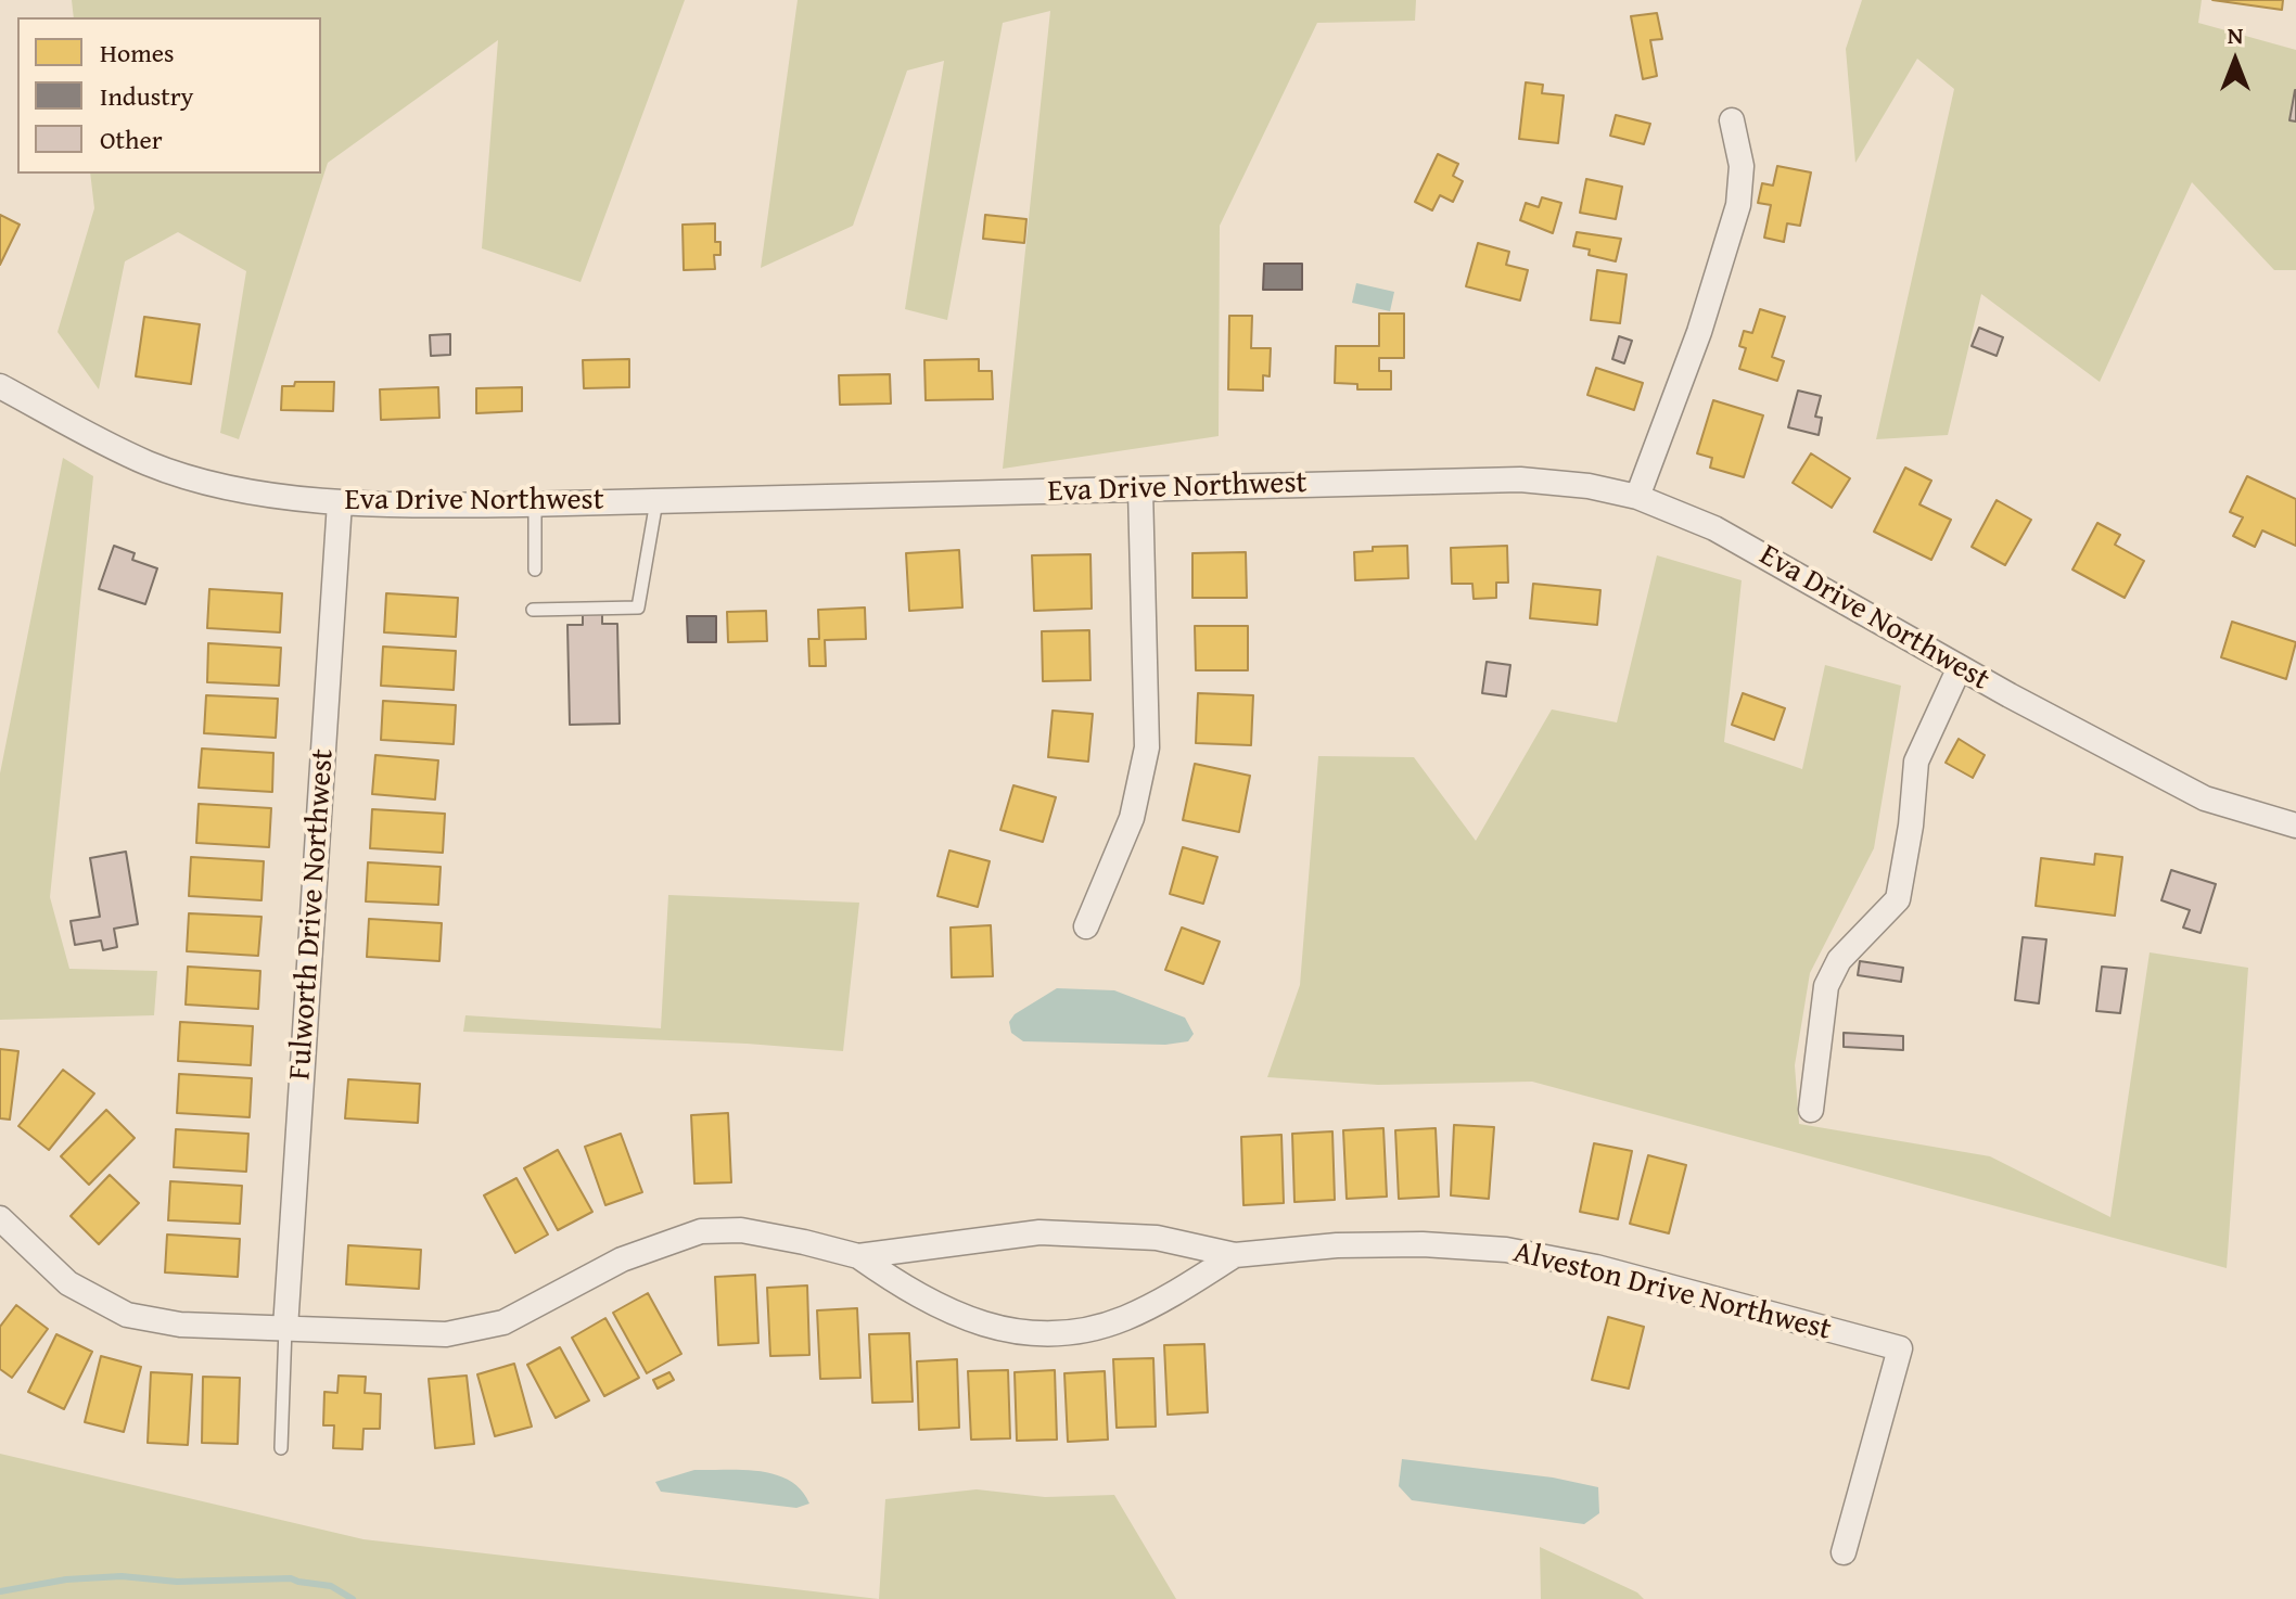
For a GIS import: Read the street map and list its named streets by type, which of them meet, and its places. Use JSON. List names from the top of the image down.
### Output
{
  "streets": {
    "street": ["Eva Drive Northwest", "Fulworth Drive Northwest", "Alveston Drive Northwest"]
  },
  "crossings": [
    ["Eva Drive Northwest", "Fulworth Drive Northwest"],
    ["Fulworth Drive Northwest", "Alveston Drive Northwest"]
  ],
  "legend": ["Homes", "Industry", "Other"],
  "north": "top"
}
